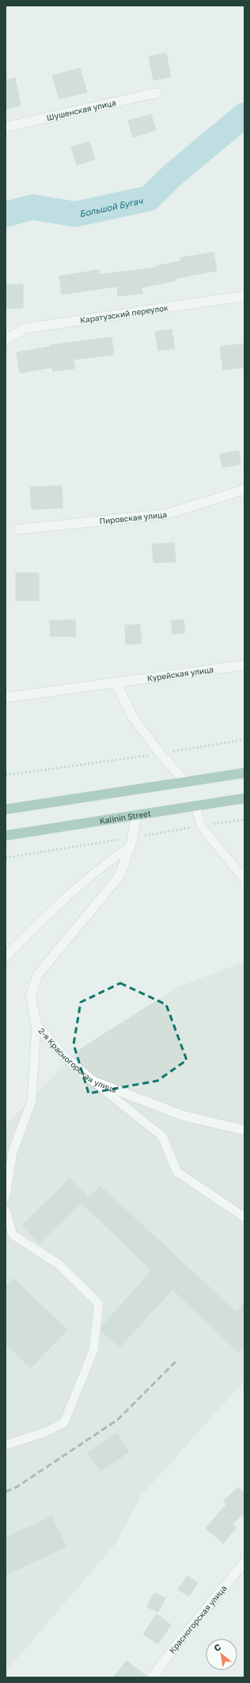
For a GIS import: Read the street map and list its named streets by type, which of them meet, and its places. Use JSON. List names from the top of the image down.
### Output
{
  "streets": {
    "main road": ["Kalinin Street"],
    "street": [
      "Шушенская улица",
      "Каратузский переулок",
      "Пировская улица",
      "Курейская улица",
      "2-я Красногорская улица",
      "Красногорская улица"
    ]
  },
  "crossings": [
    ["Kalinin Street", "2-я Красногорская улица"]
  ],
  "water": ["Большой Бугач"],
  "north": "top left"
}
